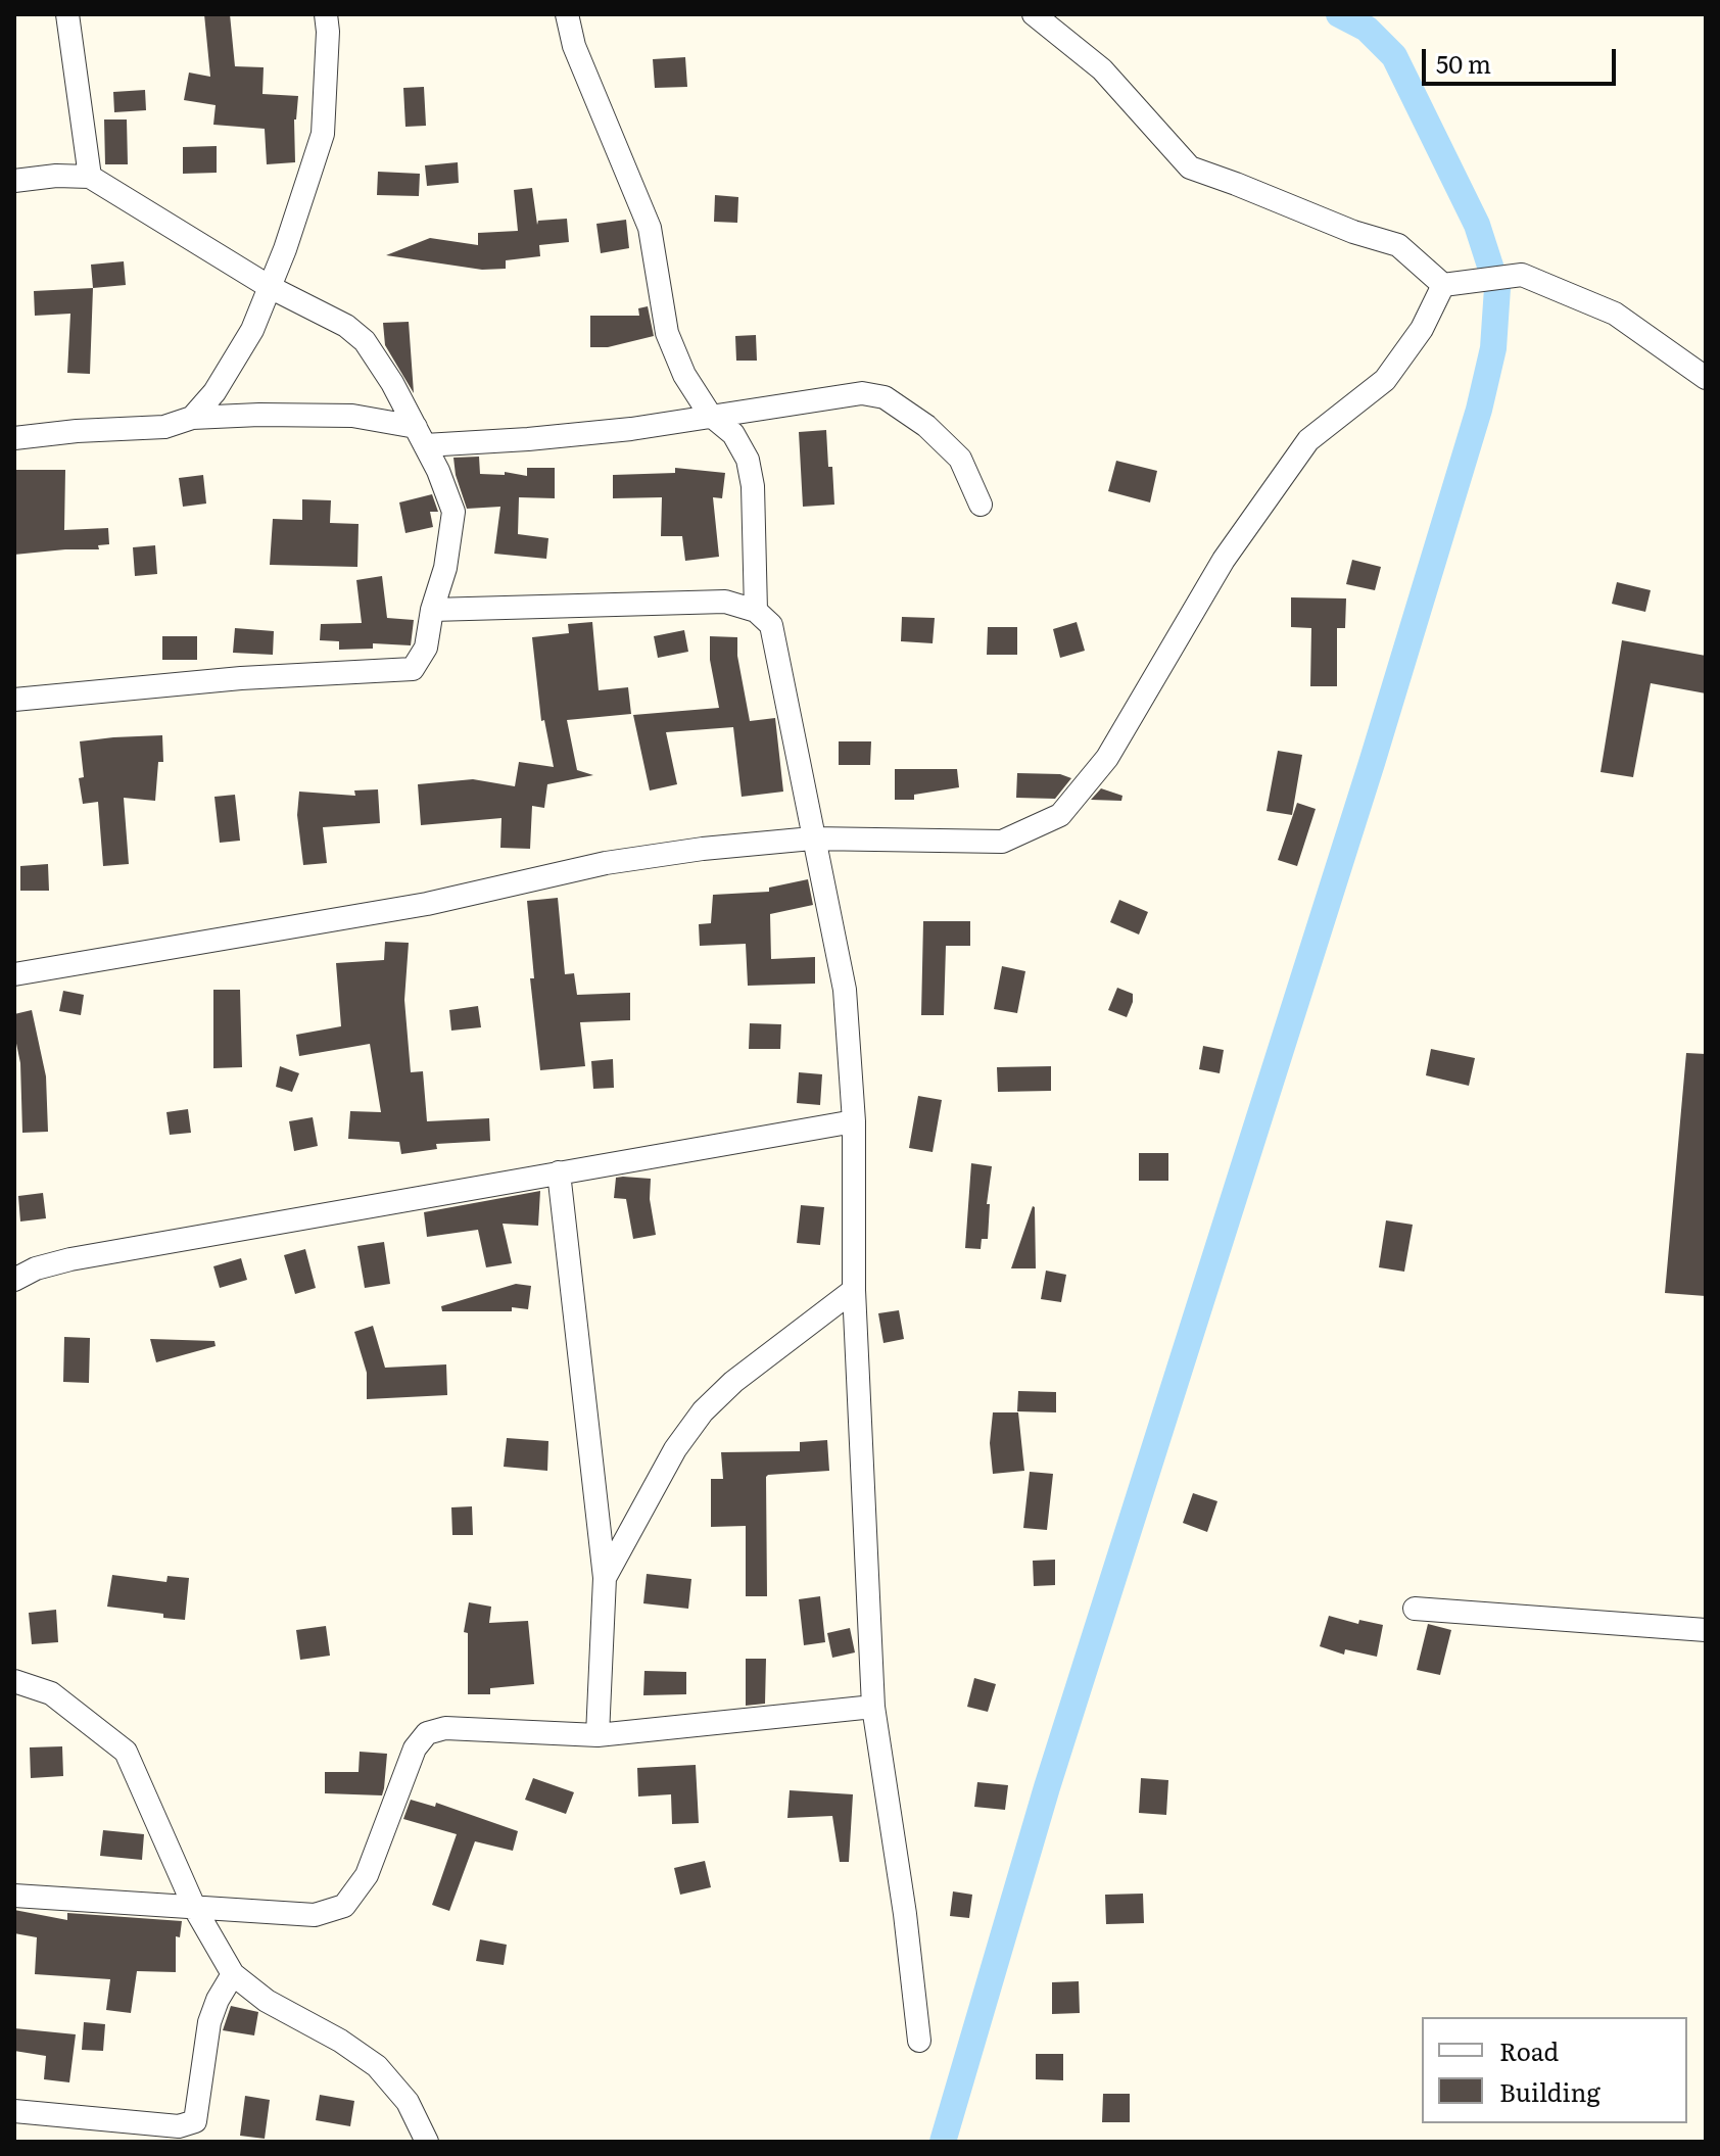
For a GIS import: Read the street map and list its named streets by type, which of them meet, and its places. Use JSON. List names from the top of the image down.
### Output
{
  "legend": ["Road", "Building"],
  "scale_bar": "50 m"
}
